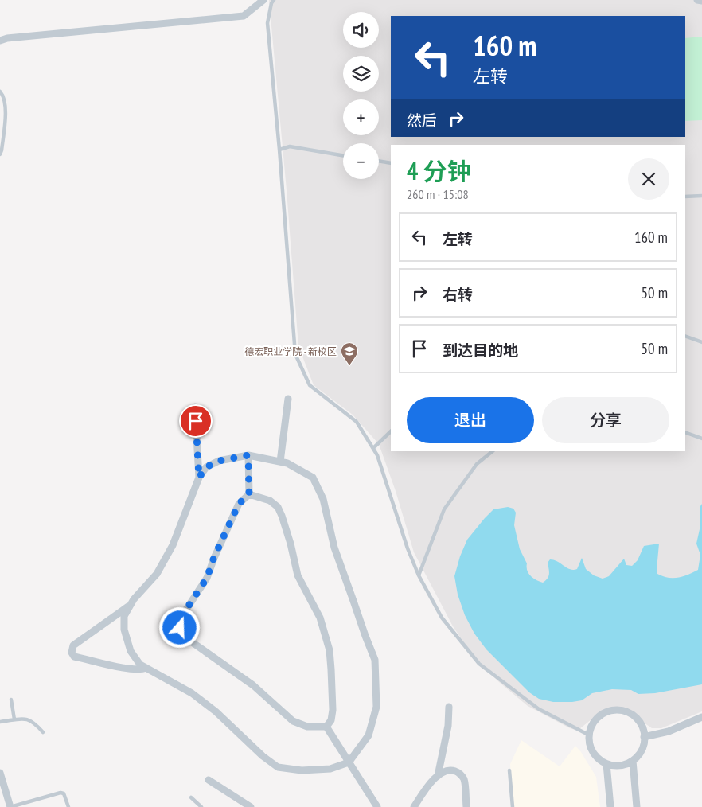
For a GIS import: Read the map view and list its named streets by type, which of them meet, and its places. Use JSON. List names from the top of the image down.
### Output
{
  "places": {
    "school or university": ["德宏职业学院 - 新校区"]
  },
  "page": {
    "map_buttons": ["+", "−"],
    "turn": ["160 m", "左转"],
    "then": "然后",
    "heading": ["4 分钟", "260 m · 15:08"],
    "list": [
      {
        "name": "左转",
        "value": "160 m"
      },
      {
        "name": "右转",
        "value": "50 m"
      },
      {
        "name": "到达目的地",
        "value": "50 m"
      }
    ],
    "buttons": ["退出", "分享"]
  }
}
